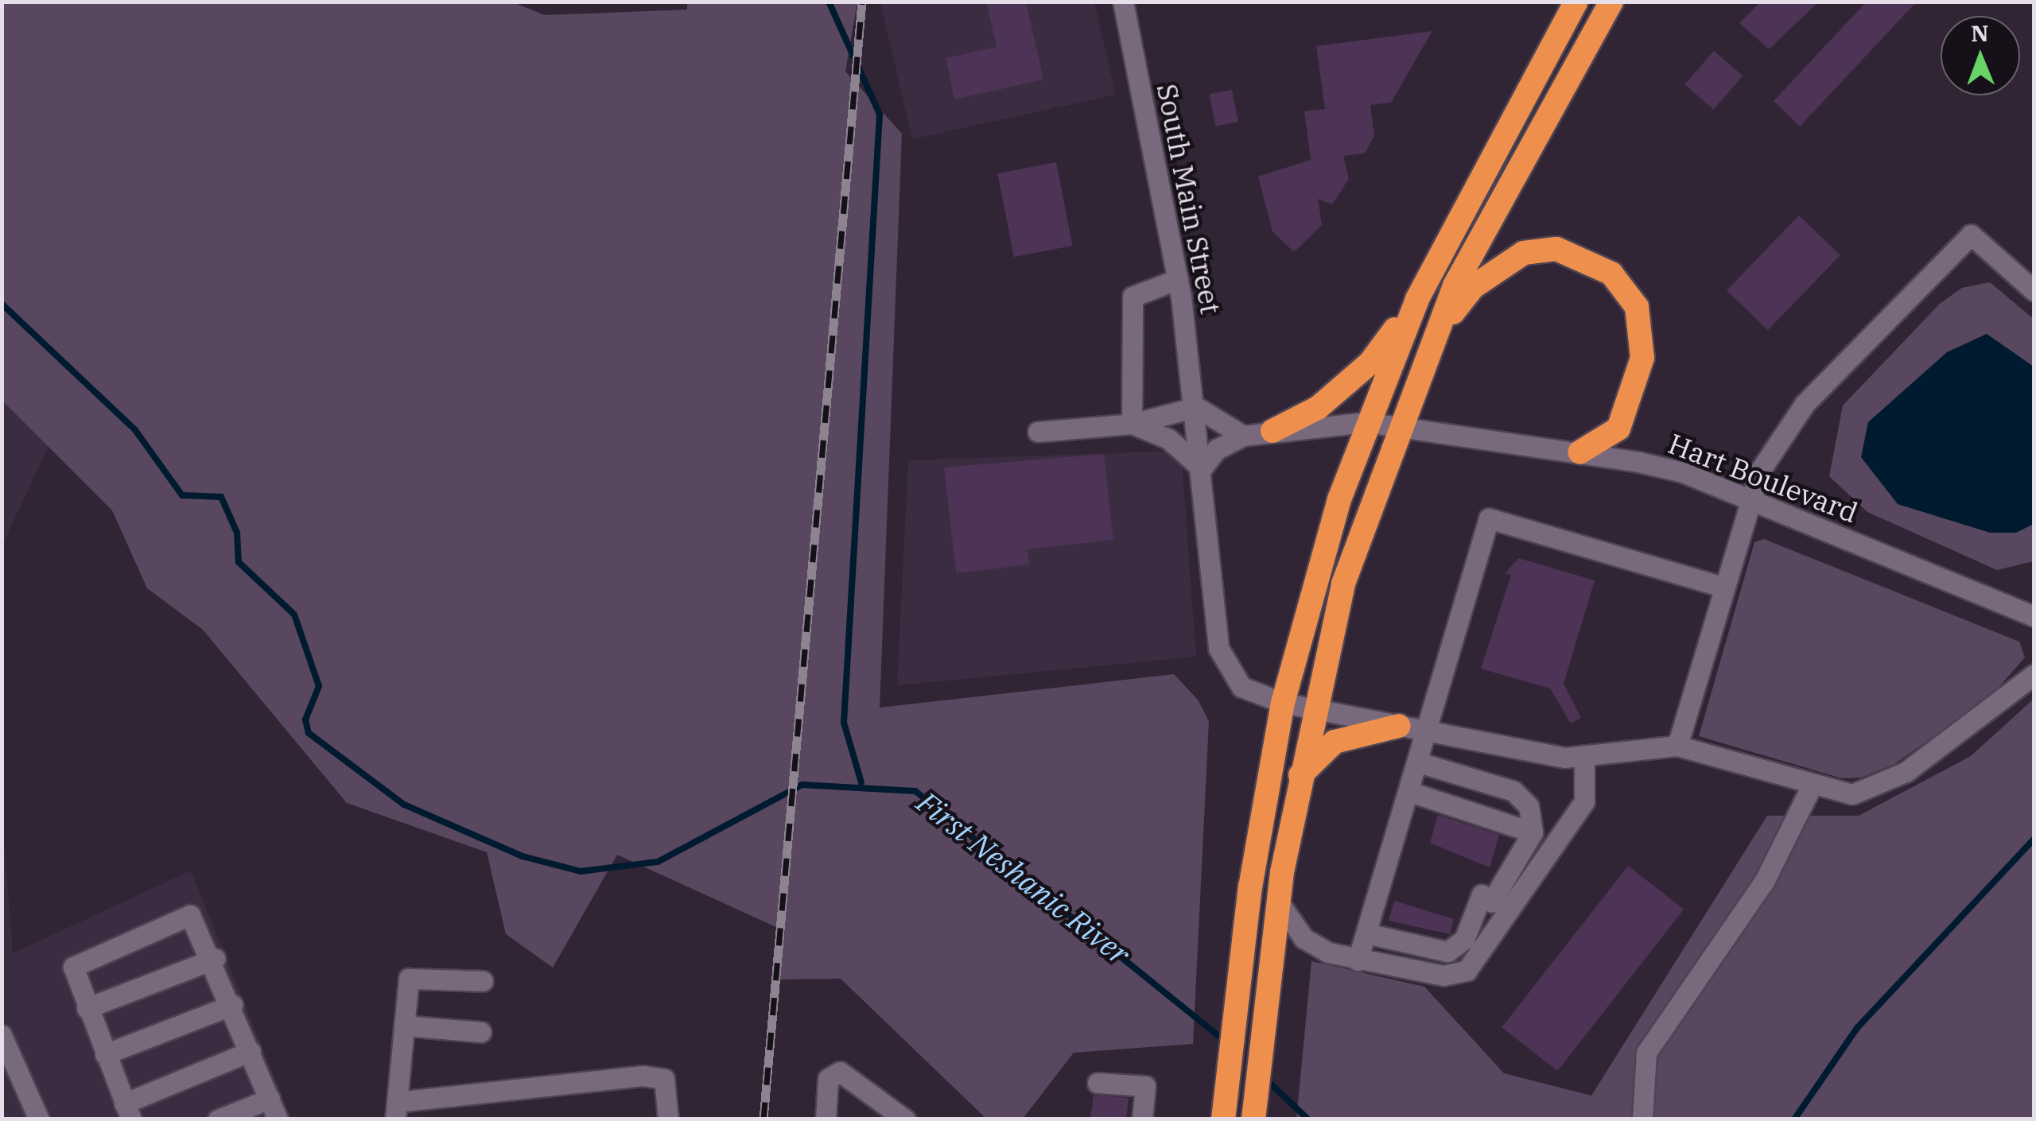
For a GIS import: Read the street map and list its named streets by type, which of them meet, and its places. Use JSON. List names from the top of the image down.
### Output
{
  "streets": {
    "street": ["South Main Street", "Hart Boulevard"]
  },
  "water": ["First Neshanic River"],
  "north": "top"
}
